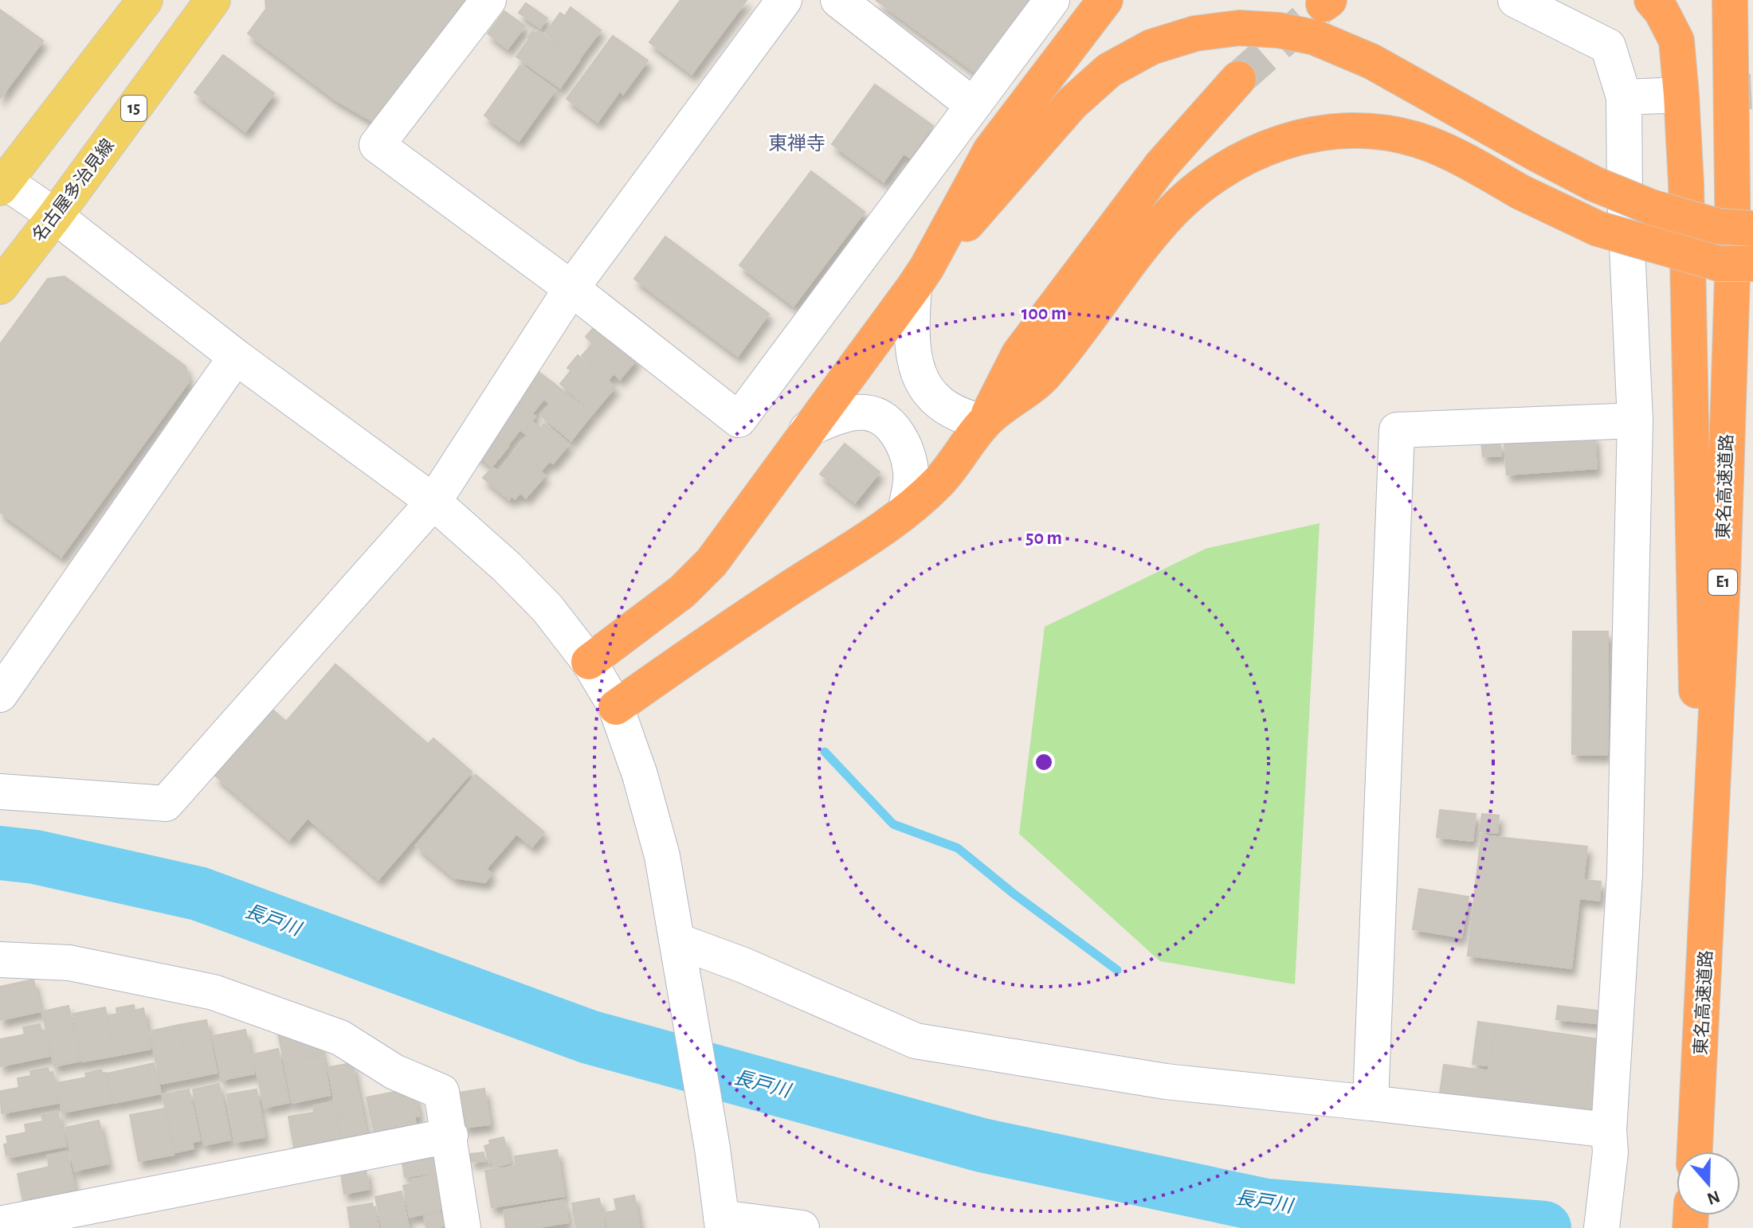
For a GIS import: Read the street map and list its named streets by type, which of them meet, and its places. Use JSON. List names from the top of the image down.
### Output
{
  "streets": {
    "highway": ["東名高速道路", "E1"],
    "main road": ["15", "名古屋多治見線"]
  },
  "districts": ["東禅寺"],
  "water": ["長戸川"],
  "north": "bottom",
  "rings": ["100 m", "50 m"]
}
